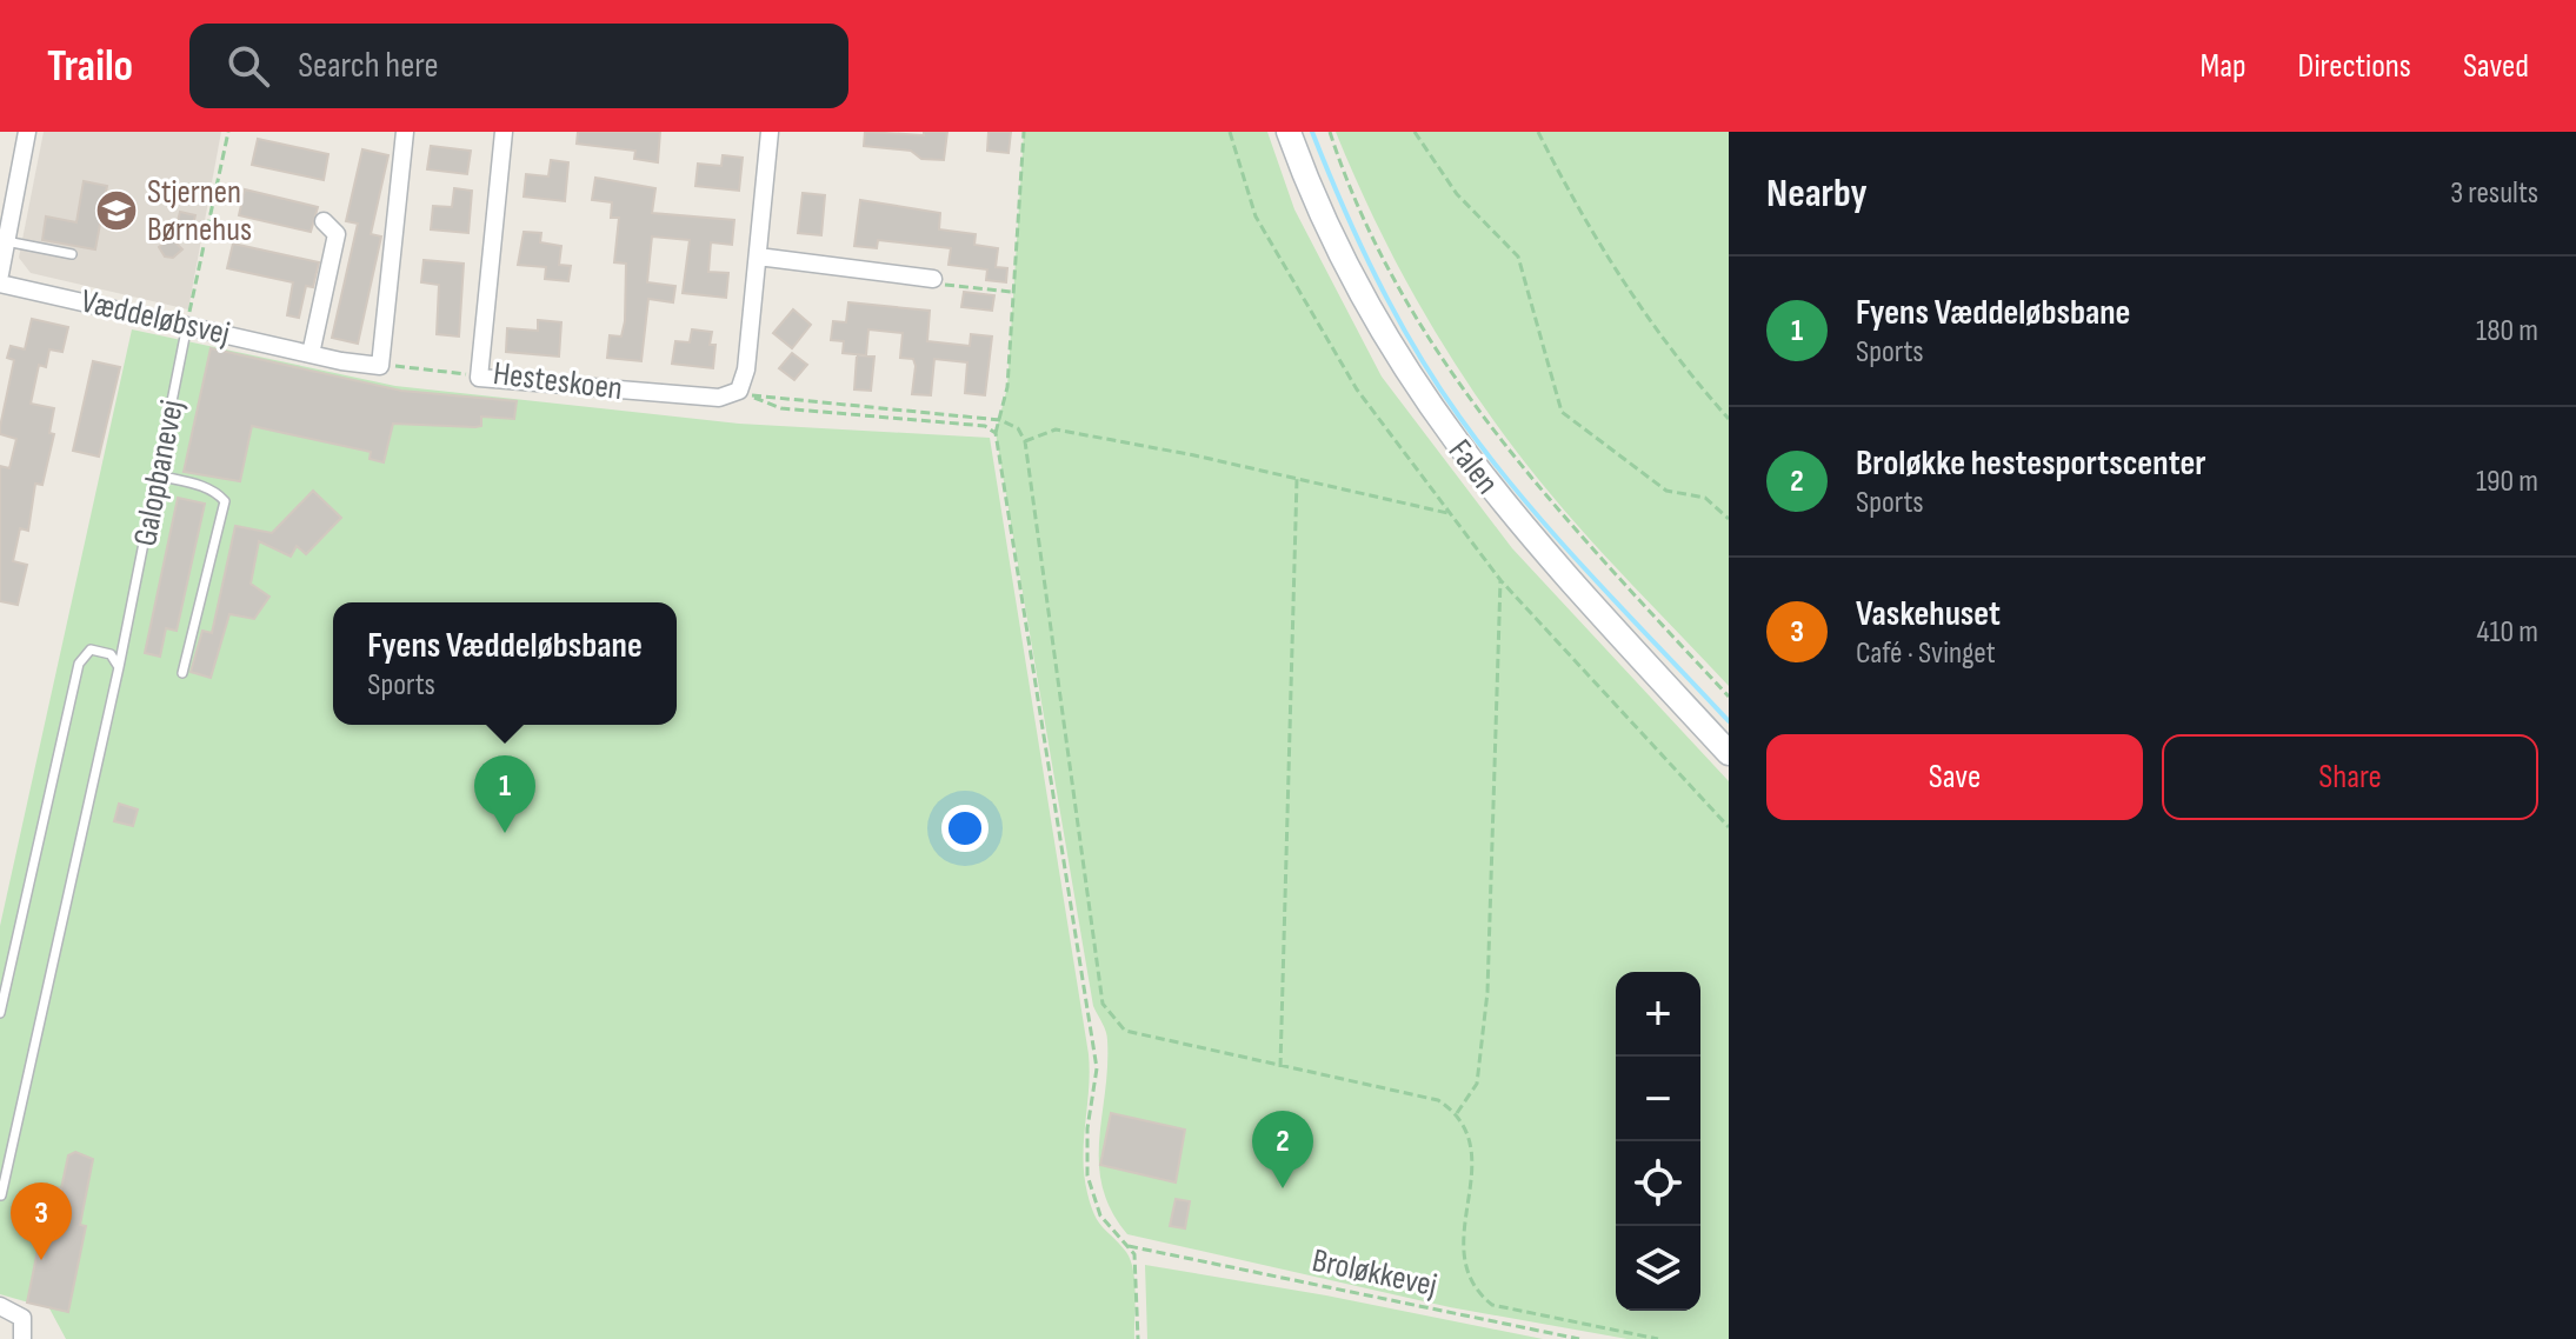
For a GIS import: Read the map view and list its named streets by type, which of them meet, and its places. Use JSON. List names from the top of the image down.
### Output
{
  "streets": {
    "street": ["Væddeløbsvej", "Hesteskoen", "Falen"],
    "lane": ["Galopbanevej"],
    "path": ["Broløkkevej"]
  },
  "crossings": [
    ["Væddeløbsvej", "Galopbanevej"]
  ],
  "places": {
    "school or university": ["Stjernen Børnehus"]
  },
  "page": {
    "header": "Trailo",
    "search": "Search here",
    "nav": ["Map", "Directions", "Saved"],
    "heading": ["Nearby", "3 results"],
    "list": [
      {
        "mark": "1",
        "name": "Fyens Væddeløbsbane",
        "note": "Sports",
        "value": "180 m"
      },
      {
        "mark": "2",
        "name": "Broløkke hestesportscenter",
        "note": "Sports",
        "value": "190 m"
      },
      {
        "mark": "3",
        "name": "Vaskehuset",
        "note": "Café · Svinget",
        "value": "410 m"
      }
    ],
    "popup": ["Fyens Væddeløbsbane", "Sports"],
    "buttons": ["Save", "Share"],
    "pins": ["1", "2", "3"],
    "map_buttons": ["+", "−"]
  }
}
